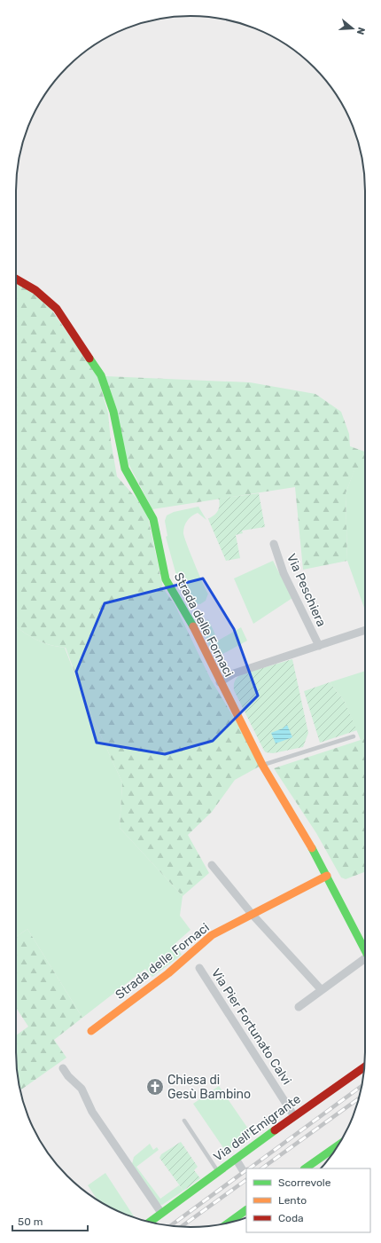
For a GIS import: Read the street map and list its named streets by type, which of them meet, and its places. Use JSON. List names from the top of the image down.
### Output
{
  "streets": {
    "street": [
      "Via Peschiera",
      "Strada delle Fornaci",
      "Via Pier Fortunato Calvi",
      "Via dell'Emigrante"
    ]
  },
  "crossings": [
    ["Via Peschiera", "Strada delle Fornaci"],
    ["Via Pier Fortunato Calvi", "Via dell'Emigrante"]
  ],
  "places": {
    "church": ["Chiesa di Gesù Bambino"]
  },
  "legend": ["Scorrevole", "Lento", "Coda"],
  "scale_bar": "50 m",
  "north": "right"
}
